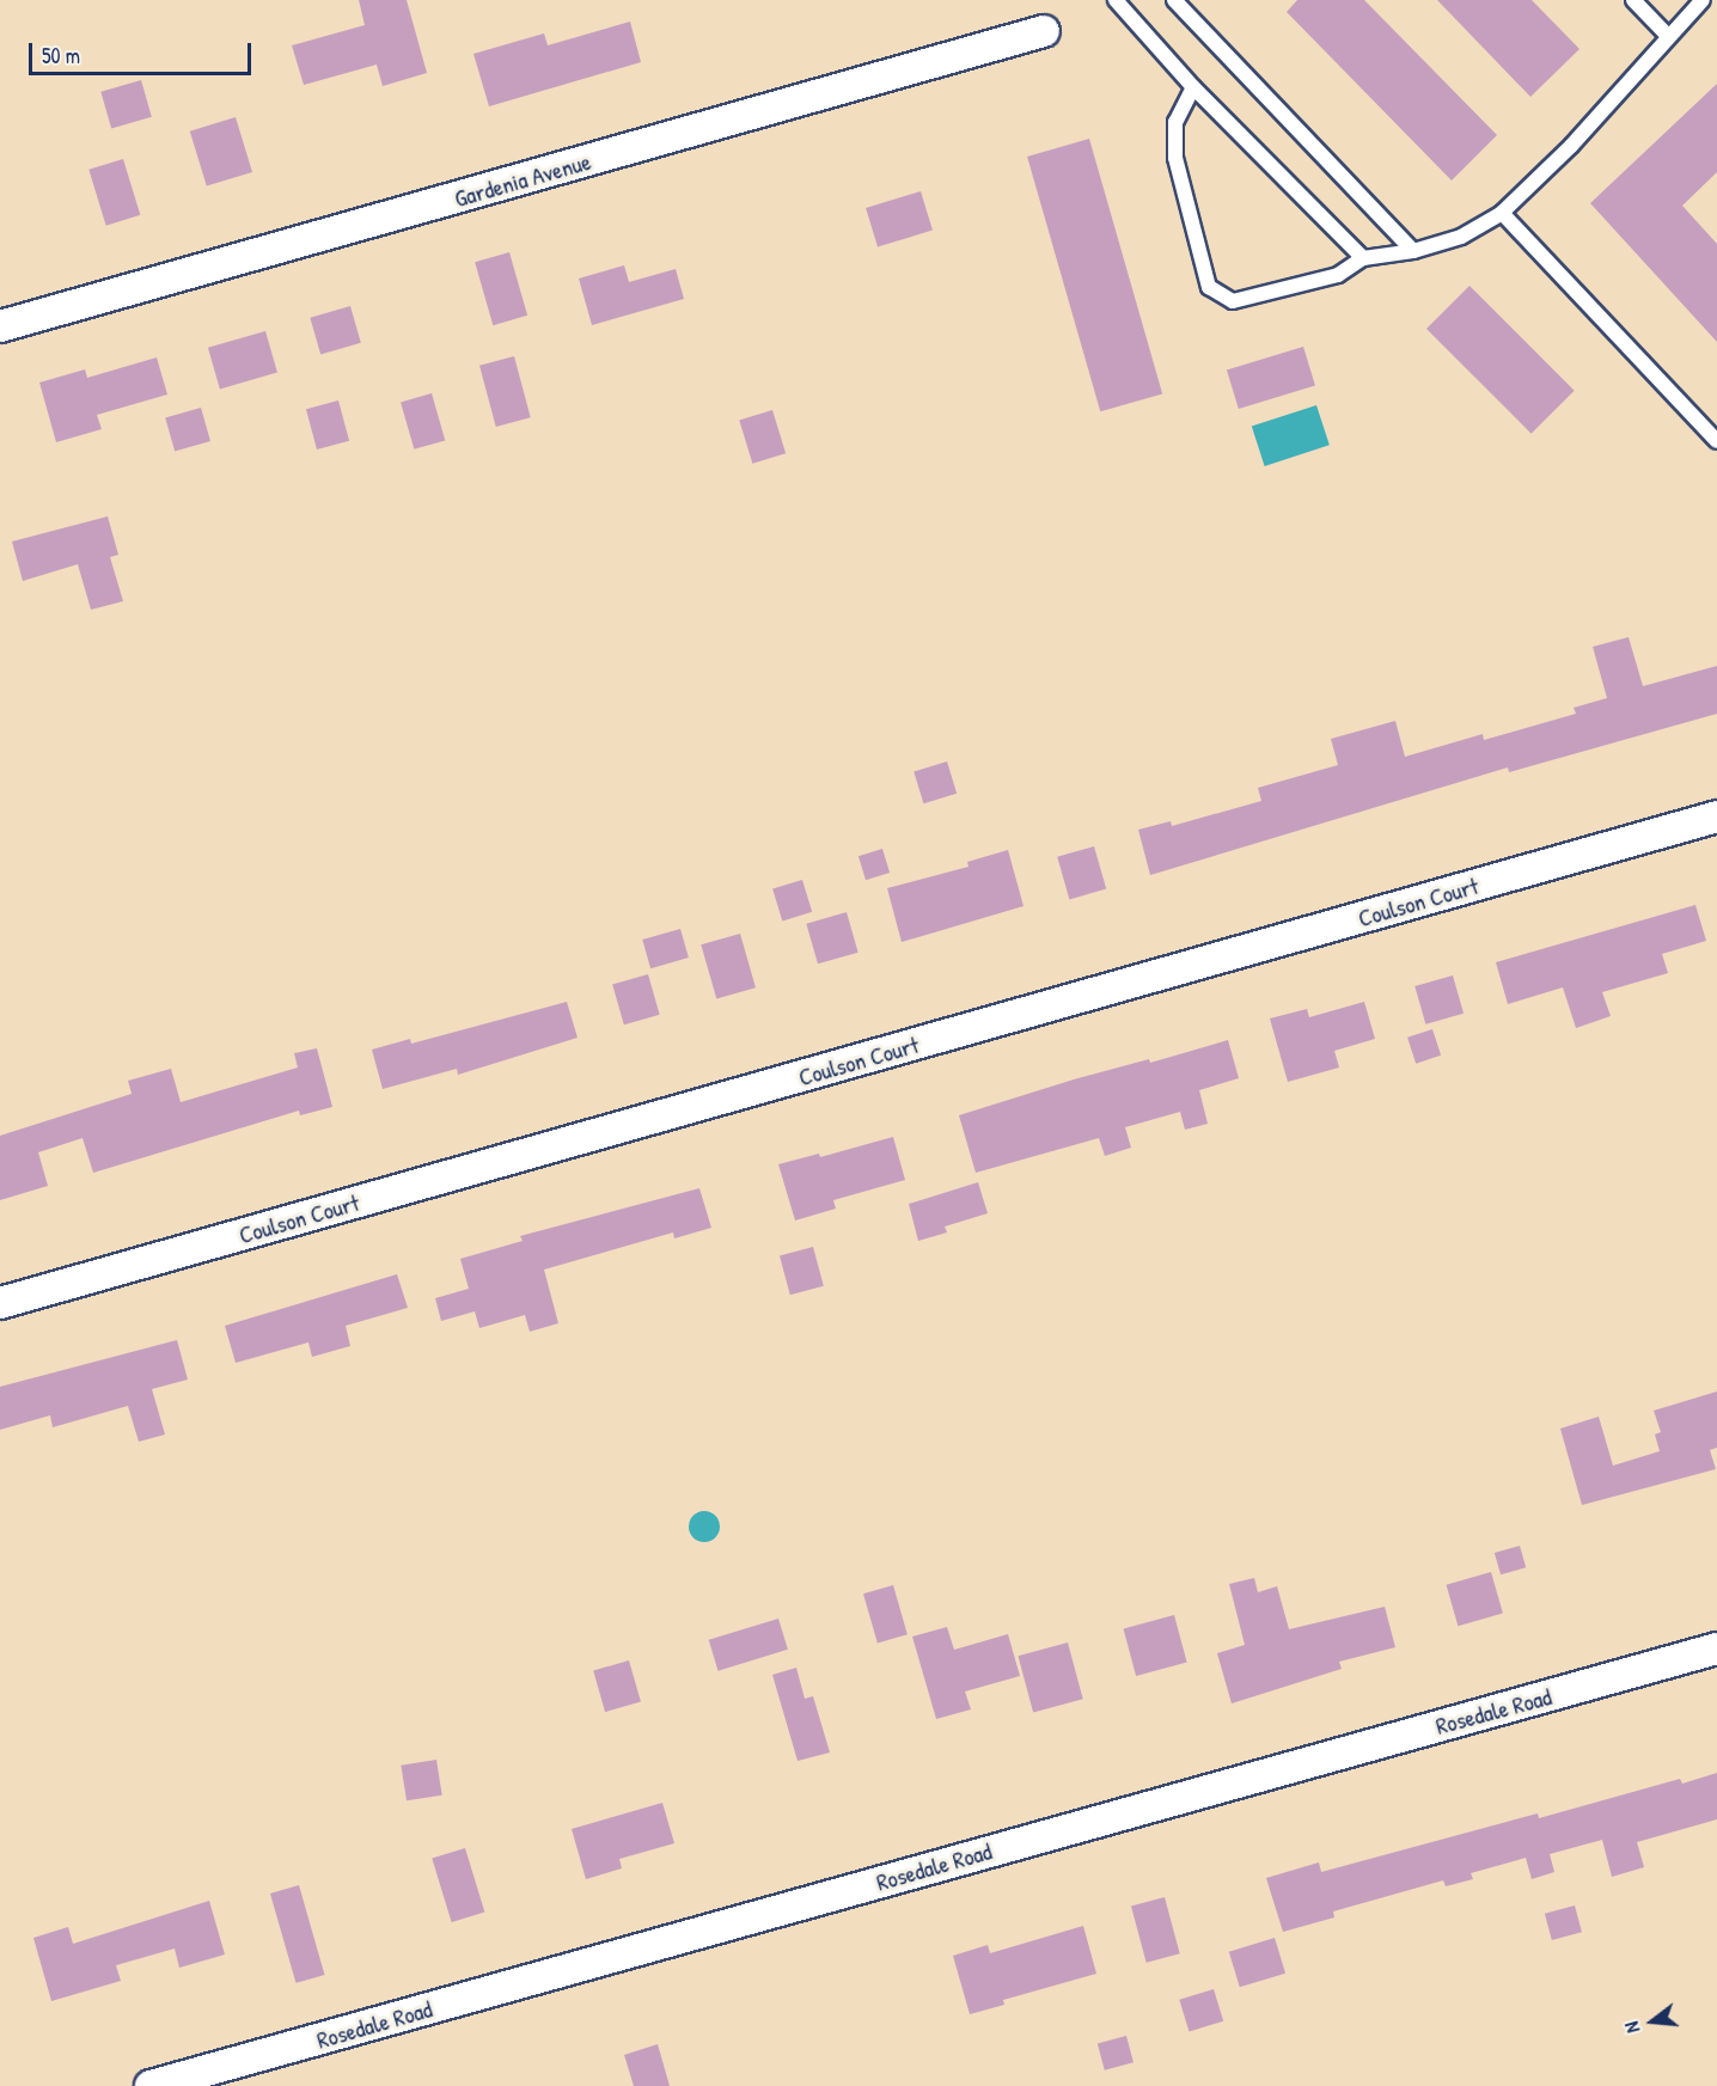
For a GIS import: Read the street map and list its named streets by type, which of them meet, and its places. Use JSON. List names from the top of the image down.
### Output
{
  "streets": {
    "street": ["Gardenia Avenue", "Coulson Court", "Rosedale Road"]
  },
  "scale_bar": "50 m",
  "north": "left"
}
